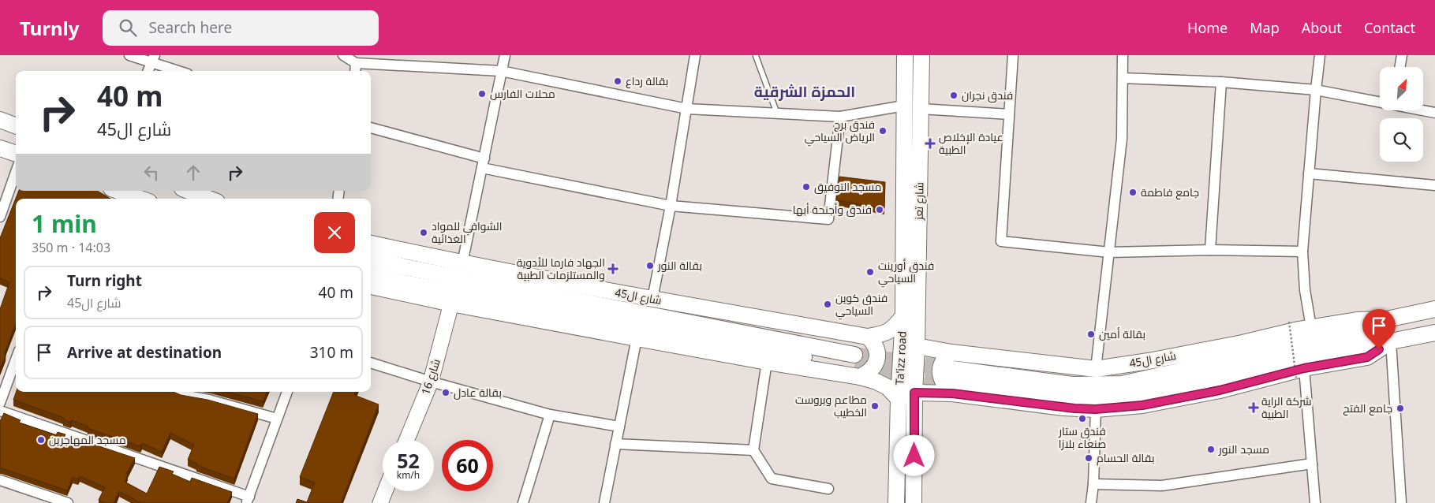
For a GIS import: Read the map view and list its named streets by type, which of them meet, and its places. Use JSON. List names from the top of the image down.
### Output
{
  "streets": {
    "main road": ["شارع تعز", "شارع ال45", "Ta'izz road"],
    "street": ["شارع 16"]
  },
  "crossings": [
    ["شارع تعز", "شارع ال45"],
    ["شارع تعز", "Ta'izz road"],
    ["شارع ال45", "Ta'izz road"],
    ["شارع ال45", "شارع 16"]
  ],
  "districts": ["الحمزة الشرقية"],
  "places": {
    "other": [
      "بقالة رداع",
      "محلات الفارس",
      "فندق نجران",
      "فندق برج الرياض السياحي",
      "مسجد التوفيق",
      "جامع فاطمة",
      "فندق وأجنحة أبها",
      "الشوافي للمواد الغذائية",
      "بقالة النور",
      "فندق أورينت السياحي",
      "فندق كوين السياحي",
      "بقالة أمين",
      "بقالة عادل",
      "مطاعم وبروست الخطيب",
      "جامع الفتح",
      "فندق ستار صنعاء بلازا",
      "مسجد المهاجرين",
      "مسجد النور",
      "بقالة الحسام"
    ],
    "health": ["عيادة الإخلاص الطبية", "الجهاد فارما للأدوية والمستلزمات الطبية", "شركة الراية الطبية"]
  },
  "north": "top right",
  "page": {
    "header": "Turnly",
    "search": "Search here",
    "nav": [
      "Home",
      "Map",
      "About",
      "Contact"
    ],
    "turn": ["40 m", "شارع ال45"],
    "heading": ["1 min", "350 m · 14:03"],
    "list": [
      {
        "name": "Turn right",
        "note": "شارع ال45",
        "value": "40 m"
      },
      {
        "name": "Arrive at destination",
        "value": "310 m"
      }
    ],
    "speed": "52 km/h",
    "limit": "60"
  }
}
